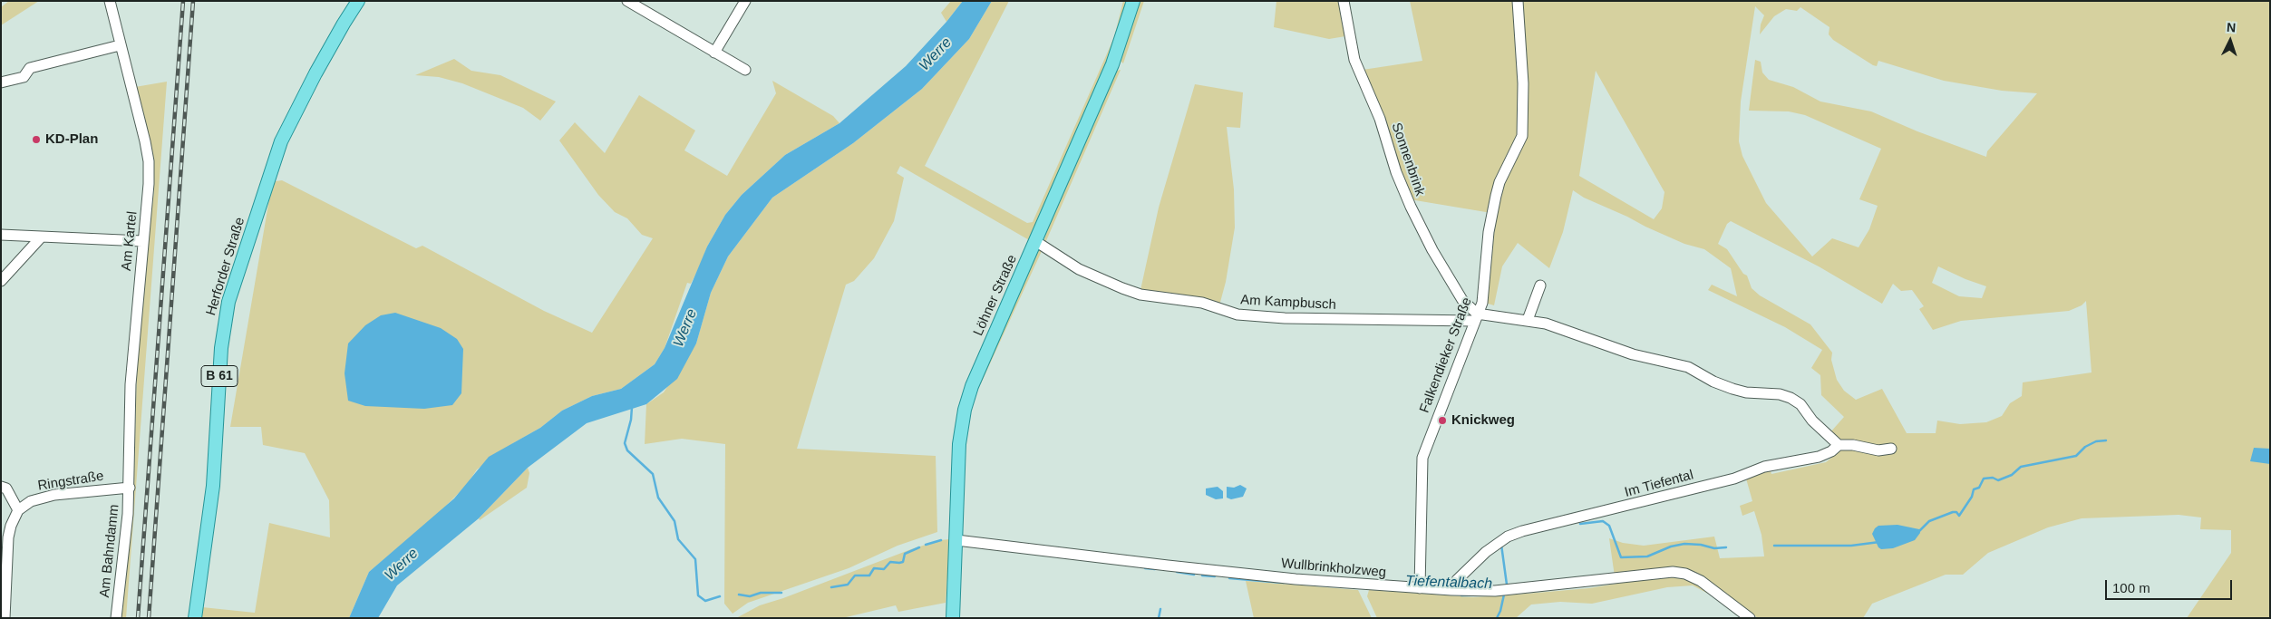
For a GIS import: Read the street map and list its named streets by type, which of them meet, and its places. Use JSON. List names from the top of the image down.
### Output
{
  "streets": {
    "main road": ["Herforder Straße", "Löhner Straße", "B 61"],
    "street": [
      "Sonnenbrink",
      "Am Kartel",
      "Am Kampbusch",
      "Falkendieker Straße",
      "Ringstraße",
      "Im Tiefental",
      "Am Bahndamm",
      "Wullbrinkholzweg"
    ]
  },
  "crossings": [
    ["Sonnenbrink", "Am Kampbusch"],
    ["Sonnenbrink", "Falkendieker Straße"],
    ["Am Kartel", "Ringstraße"],
    ["Am Kartel", "Am Bahndamm"],
    ["Löhner Straße", "Am Kampbusch"],
    ["Löhner Straße", "Wullbrinkholzweg"],
    ["Am Kampbusch", "Falkendieker Straße"],
    ["Falkendieker Straße", "Wullbrinkholzweg"],
    ["Ringstraße", "Am Bahndamm"],
    ["Im Tiefental", "Wullbrinkholzweg"]
  ],
  "water": ["Werre", "Tiefentalbach"],
  "places": ["KD-Plan", "Knickweg"],
  "scale_bar": "100 m",
  "north": "top"
}
